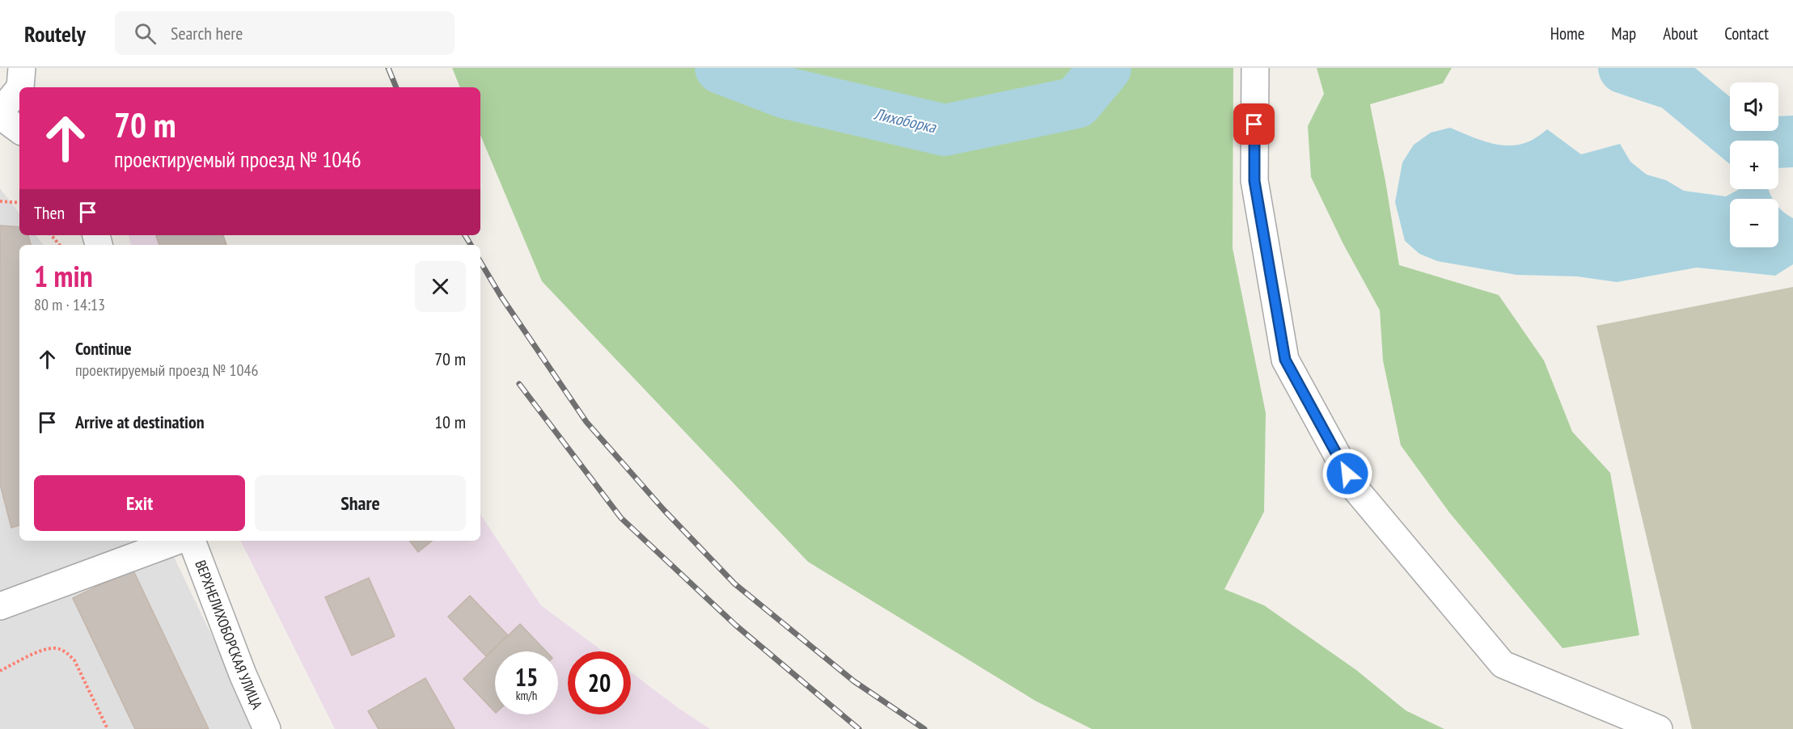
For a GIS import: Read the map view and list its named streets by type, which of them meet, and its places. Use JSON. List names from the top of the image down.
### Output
{
  "streets": {
    "street": ["ВЕРХНЕЛИХОБОРСКАЯ УЛИЦА"]
  },
  "water": ["Лихоборка"],
  "page": {
    "header": "Routely",
    "search": "Search here",
    "nav": [
      "Home",
      "Map",
      "About",
      "Contact"
    ],
    "map_buttons": ["+", "−"],
    "turn": ["70 m", "проектируемый проезд № 1046"],
    "then": "Then",
    "heading": ["1 min", "80 m · 14:13"],
    "list": [
      {
        "name": "Continue",
        "note": "проектируемый проезд № 1046",
        "value": "70 m"
      },
      {
        "name": "Arrive at destination",
        "value": "10 m"
      }
    ],
    "buttons": ["Exit", "Share"],
    "speed": "15 km/h",
    "limit": "20"
  }
}
